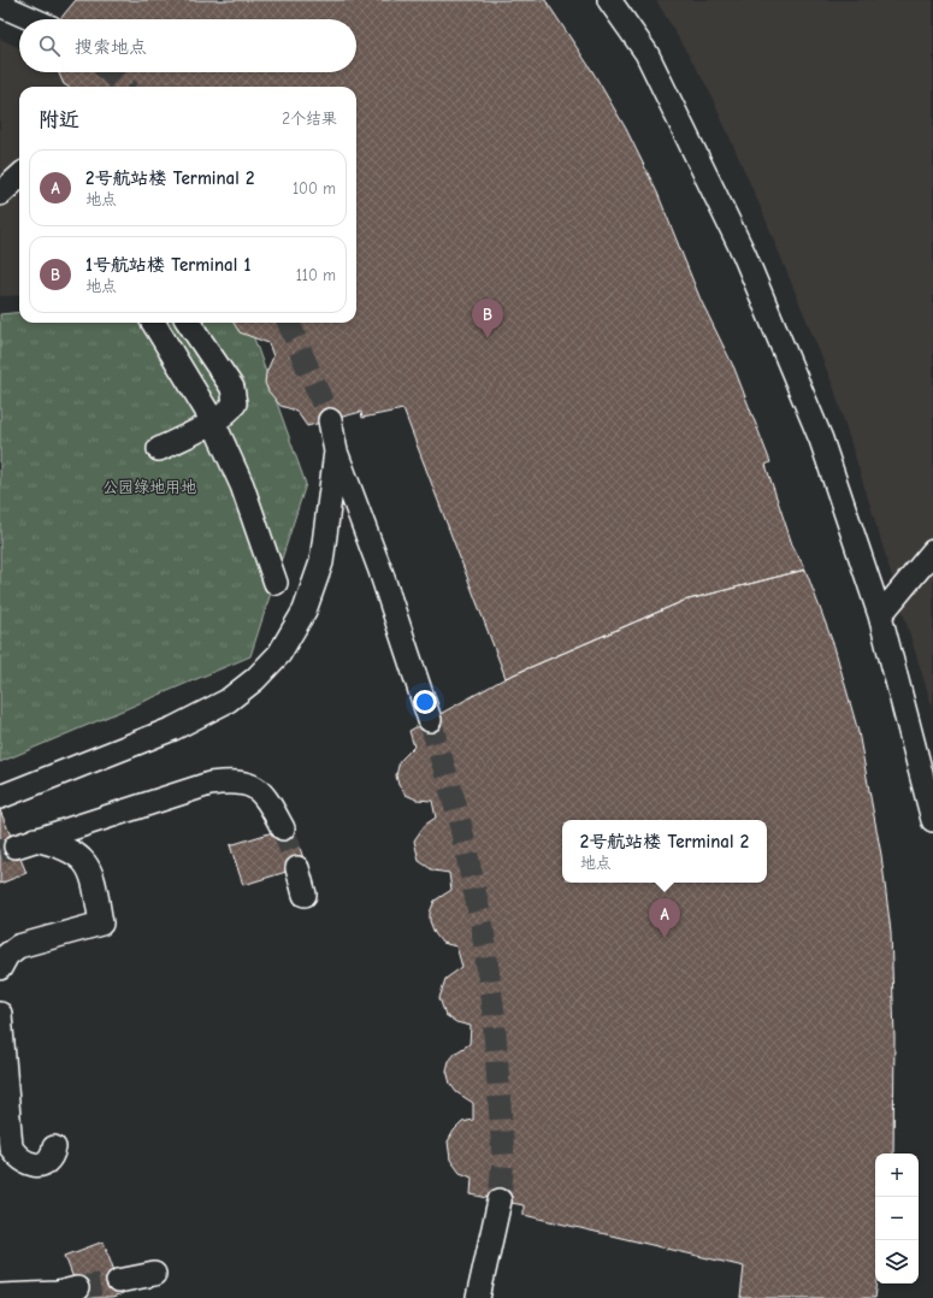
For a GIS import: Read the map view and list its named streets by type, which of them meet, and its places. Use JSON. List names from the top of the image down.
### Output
{
  "parks": ["公园绿地用地"],
  "page": {
    "search": "搜索地点",
    "heading": ["附近", "2个结果"],
    "list": [
      {
        "mark": "A",
        "name": "2号航站楼 Terminal 2",
        "note": "地点",
        "value": "100 m"
      },
      {
        "mark": "B",
        "name": "1号航站楼 Terminal 1",
        "note": "地点",
        "value": "110 m"
      }
    ],
    "pins": ["B", "A"],
    "popup": ["2号航站楼 Terminal 2", "地点"],
    "map_buttons": ["+", "−"]
  }
}
